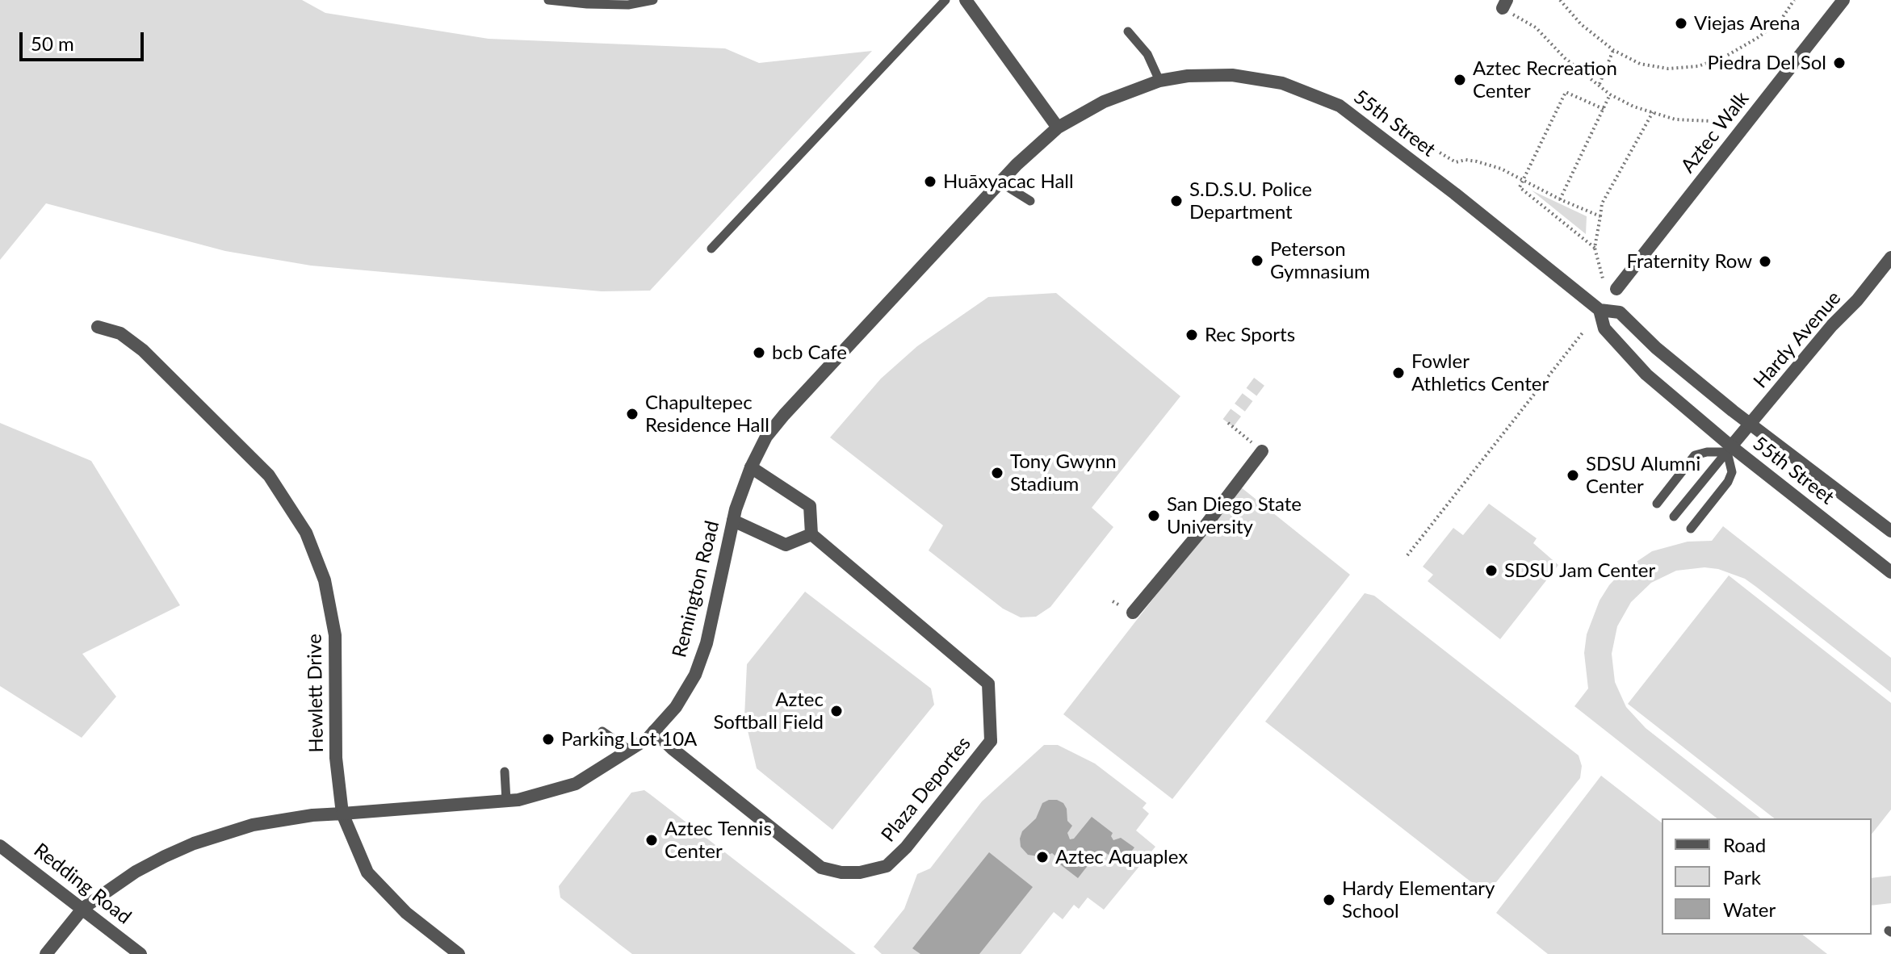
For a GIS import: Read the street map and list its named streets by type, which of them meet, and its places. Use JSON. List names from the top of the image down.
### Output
{
  "streets": {
    "street": [
      "55th Street",
      "Aztec Walk",
      "Hardy Avenue",
      "Remington Road",
      "Hewlett Drive",
      "Plaza Deportes",
      "Redding Road"
    ]
  },
  "crossings": [
    ["55th Street", "Hardy Avenue"],
    ["55th Street", "Remington Road"],
    ["Remington Road", "Hewlett Drive"],
    ["Remington Road", "Plaza Deportes"],
    ["Remington Road", "Redding Road"]
  ],
  "places": [
    "Viejas Arena",
    "Piedra Del Sol",
    "Aztec Recreation Center",
    "Huāxyacac Hall",
    "S.D.S.U. Police Department",
    "Peterson Gymnasium",
    "Fraternity Row",
    "Rec Sports",
    "bcb Cafe",
    "Fowler Athletics Center",
    "Chapultepec Residence Hall",
    "Tony Gwynn Stadium",
    "SDSU Alumni Center",
    "San Diego State University",
    "SDSU Jam Center",
    "Aztec Softball Field",
    "Parking Lot 10A",
    "Aztec Tennis Center",
    "Aztec Aquaplex",
    "Hardy Elementary School"
  ],
  "legend": ["Road", "Park", "Water"],
  "scale_bar": "50 m"
}
